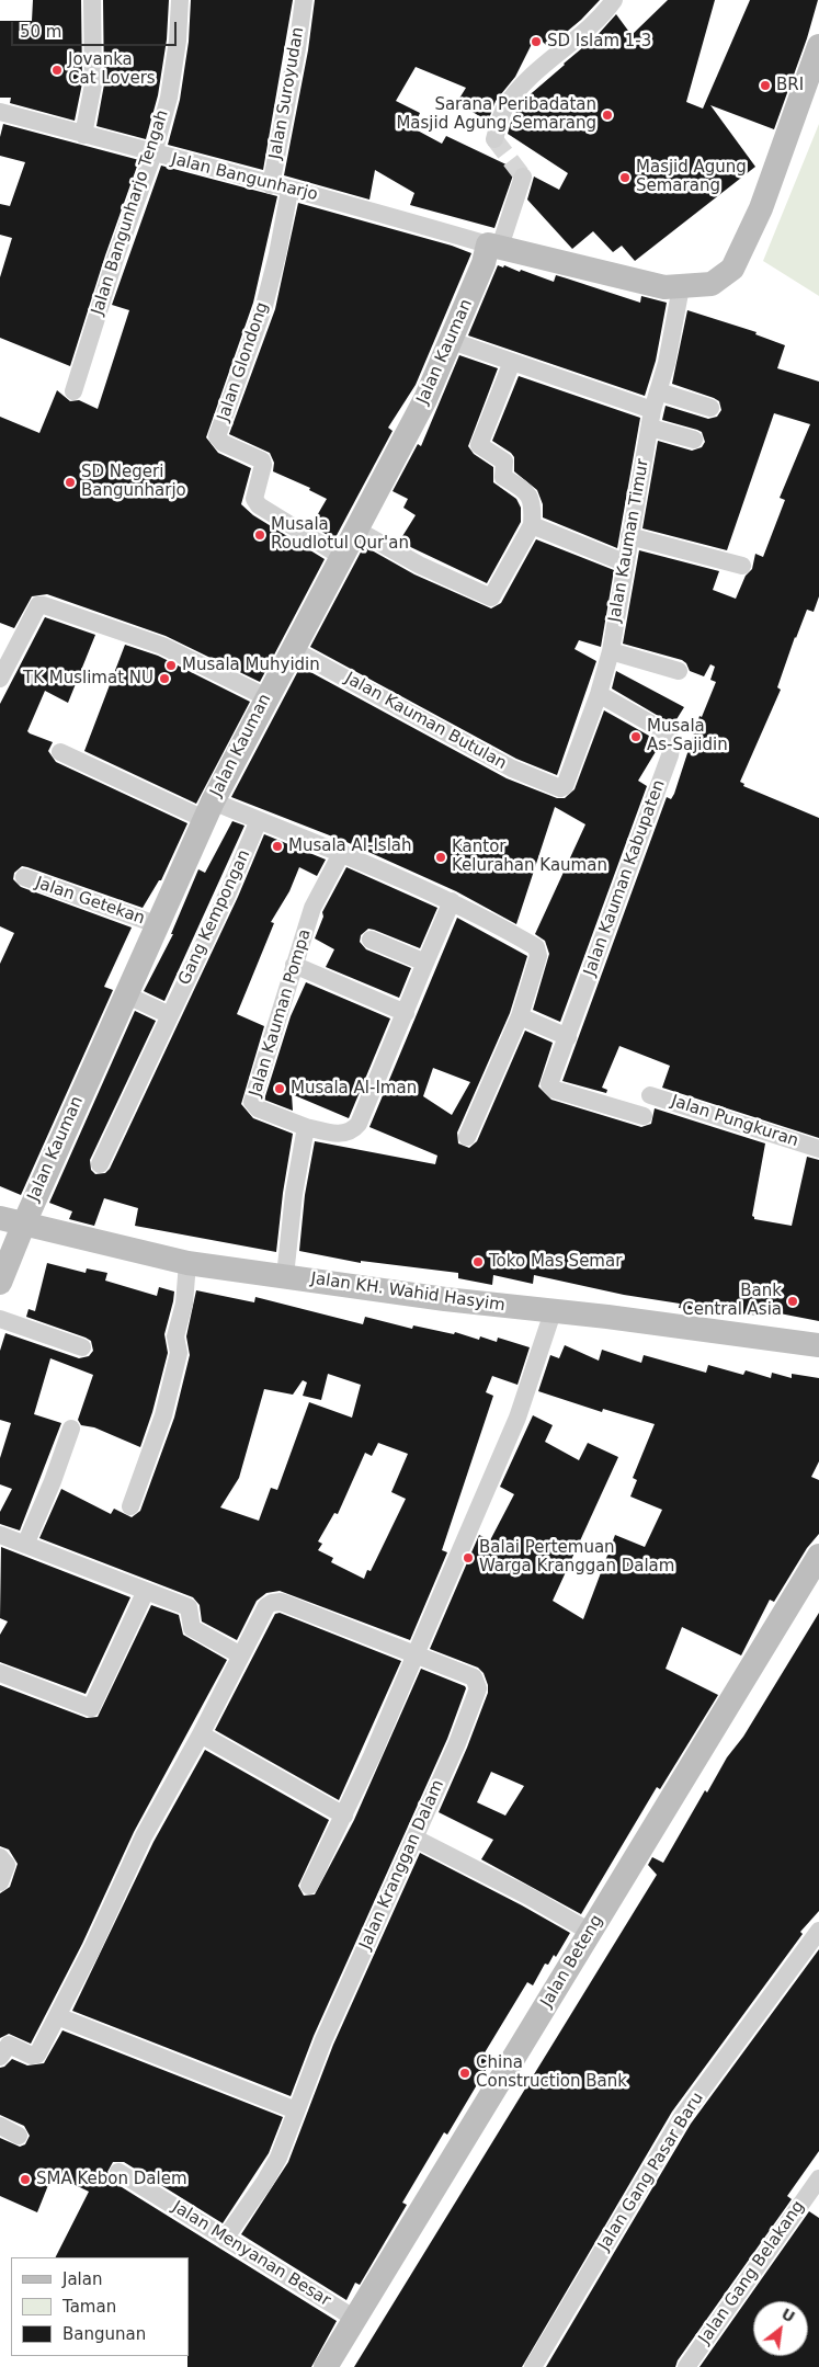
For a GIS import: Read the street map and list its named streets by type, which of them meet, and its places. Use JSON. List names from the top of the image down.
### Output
{
  "streets": {
    "street": [
      "Jalan Suroyudan",
      "Jalan Bangunharjo",
      "Jalan Bangunharjo Tengah",
      "Jalan Kauman",
      "Jalan Glondong",
      "Jalan Kauman Timur",
      "Jalan Kauman Butulan",
      "Jalan Kauman Kabupaten",
      "Jalan Getekan",
      "Gang Kempongan",
      "Jalan Kauman Pompa",
      "Jalan Pungkuran",
      "Jalan KH. Wahid Hasyim",
      "Jalan Kranggan Dalam",
      "Jalan Beteng",
      "Jalan Gang Pasar Baru",
      "Jalan Menyanan Besar",
      "Jalan Gang Belakang"
    ]
  },
  "crossings": [
    ["Jalan Suroyudan", "Jalan Bangunharjo"],
    ["Jalan Bangunharjo", "Jalan Bangunharjo Tengah"],
    ["Jalan Bangunharjo", "Jalan Kauman"],
    ["Jalan Bangunharjo", "Jalan Glondong"],
    ["Jalan Kauman", "Jalan Glondong"],
    ["Jalan Kauman", "Jalan Kauman Butulan"],
    ["Jalan Kauman", "Jalan Getekan"],
    ["Jalan Kauman", "Jalan KH. Wahid Hasyim"],
    ["Jalan Kauman Timur", "Jalan Kauman Butulan"],
    ["Jalan Kauman Timur", "Jalan Kauman Kabupaten"],
    ["Jalan Kranggan Dalam", "Jalan Menyanan Besar"],
    ["Jalan Beteng", "Jalan Menyanan Besar"]
  ],
  "places": [
    "SD Islam 1-3",
    "Jovanka Cat Lovers",
    "BRI",
    "Sarana Peribadatan Masjid Agung Semarang",
    "Masjid Agung Semarang",
    "SD Negeri Bangunharjo",
    "Musala Roudlotul Qur'an",
    "Musala Muhyidin",
    "TK Muslimat NU",
    "Musala As-Sajidin",
    "Musala Al-Islah",
    "Kantor Kelurahan Kauman",
    "Musala Al-Iman",
    "Toko Mas Semar",
    "Bank Central Asia",
    "Balai Pertemuan Warga Kranggan Dalam",
    "China Construction Bank",
    "SMA Kebon Dalem"
  ],
  "legend": ["Jalan", "Taman", "Bangunan"],
  "scale_bar": "50 m",
  "north": "top right"
}
